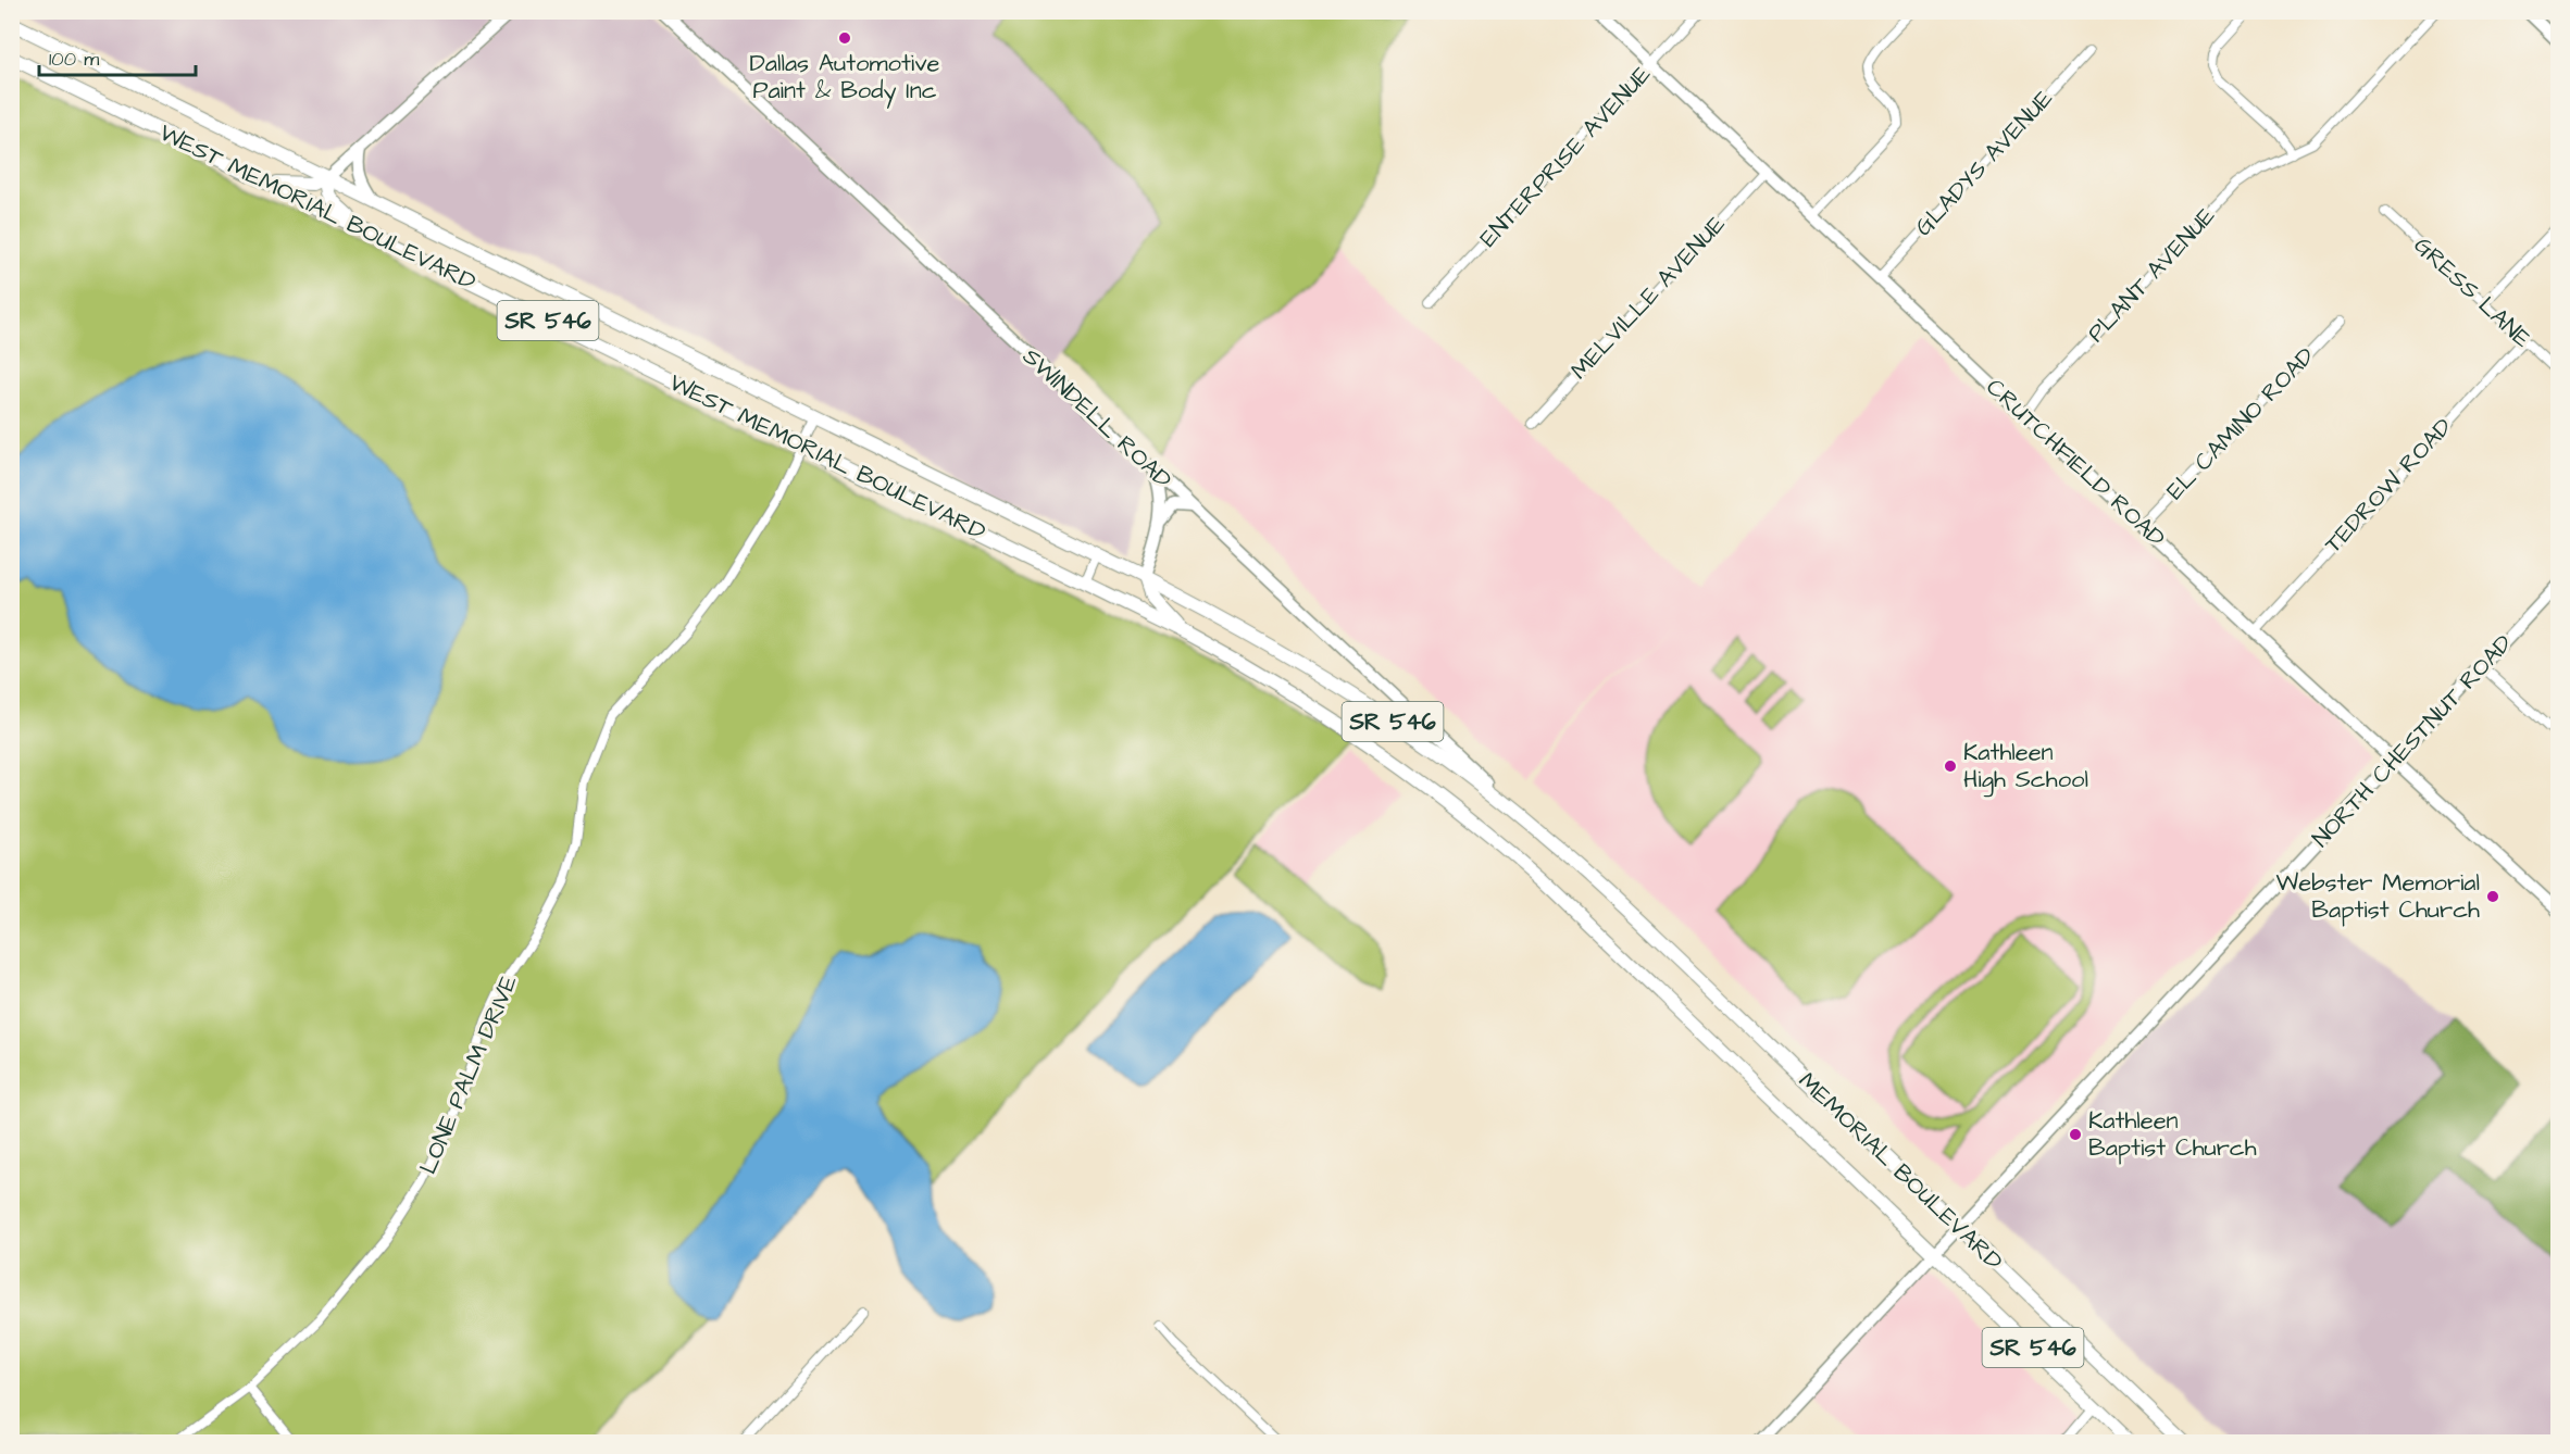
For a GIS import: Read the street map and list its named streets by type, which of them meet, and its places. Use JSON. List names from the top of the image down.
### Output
{
  "streets": {
    "main road": ["WEST MEMORIAL BOULEVARD", "SR 546", "MEMORIAL BOULEVARD"],
    "street": [
      "ENTERPRISE AVENUE",
      "GLADYS AVENUE",
      "PLANT AVENUE",
      "GRESS LANE",
      "MELVILLE AVENUE",
      "SWINDELL ROAD",
      "EL CAMINO ROAD",
      "CRUTCHFIELD ROAD",
      "TEDROW ROAD",
      "NORTH CHESTNUT ROAD",
      "LONE PALM DRIVE"
    ]
  },
  "crossings": [
    ["ENTERPRISE AVENUE", "CRUTCHFIELD ROAD"],
    ["GLADYS AVENUE", "CRUTCHFIELD ROAD"],
    ["WEST MEMORIAL BOULEVARD", "SR 546"],
    ["WEST MEMORIAL BOULEVARD", "SWINDELL ROAD"],
    ["WEST MEMORIAL BOULEVARD", "LONE PALM DRIVE"],
    ["WEST MEMORIAL BOULEVARD", "MEMORIAL BOULEVARD"],
    ["PLANT AVENUE", "CRUTCHFIELD ROAD"],
    ["GRESS LANE", "TEDROW ROAD"],
    ["MELVILLE AVENUE", "CRUTCHFIELD ROAD"],
    ["EL CAMINO ROAD", "CRUTCHFIELD ROAD"],
    ["CRUTCHFIELD ROAD", "TEDROW ROAD"],
    ["CRUTCHFIELD ROAD", "NORTH CHESTNUT ROAD"],
    ["NORTH CHESTNUT ROAD", "MEMORIAL BOULEVARD"]
  ],
  "places": [
    "Dallas Automotive Paint & Body Inc",
    "Kathleen High School",
    "Webster Memorial Baptist Church",
    "Kathleen Baptist Church"
  ],
  "scale_bar": "100 m"
}
